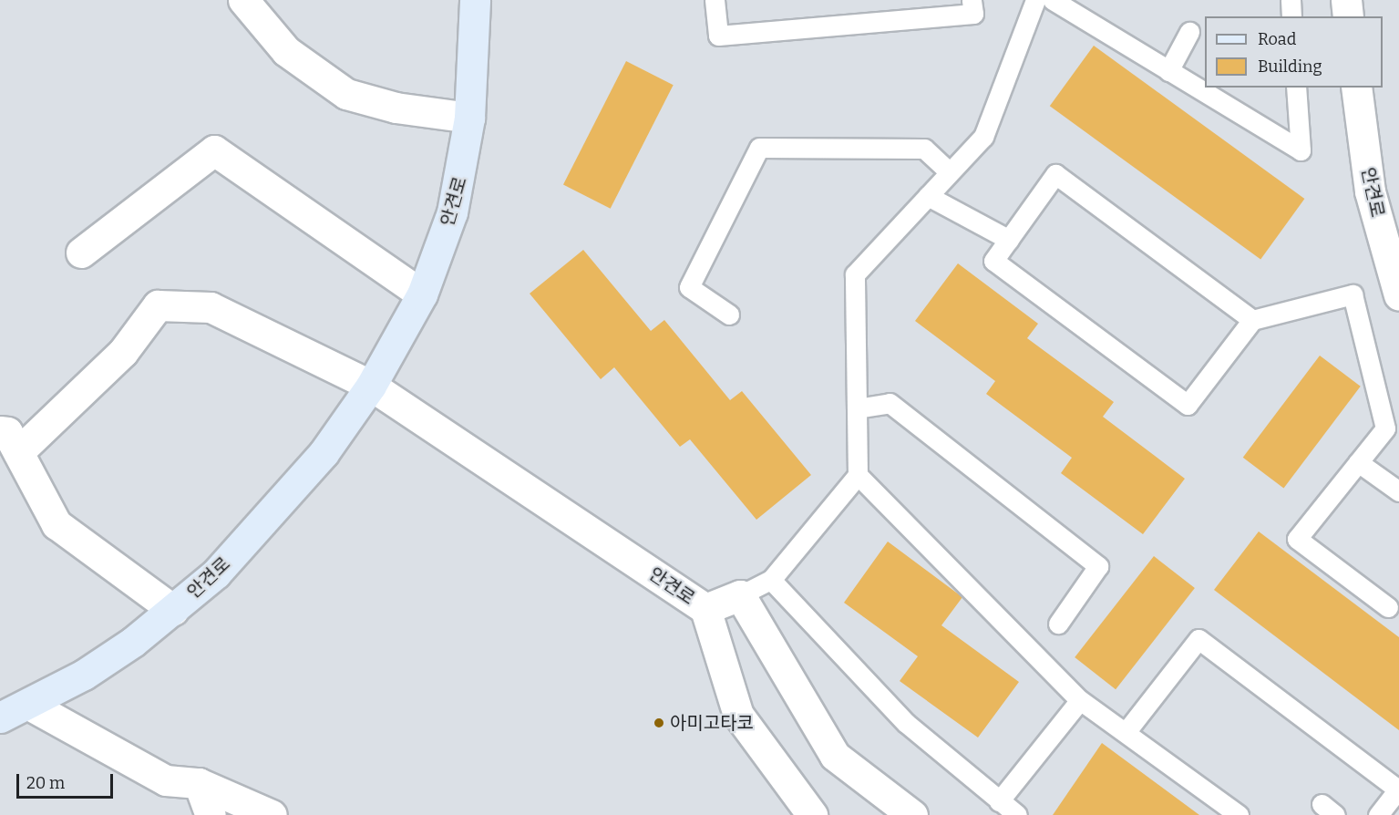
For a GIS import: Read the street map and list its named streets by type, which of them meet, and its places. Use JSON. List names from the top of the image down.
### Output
{
  "streets": {
    "main road": ["안견로"]
  },
  "places": ["아미고타코"],
  "legend": ["Road", "Building"],
  "scale_bar": "20 m"
}
